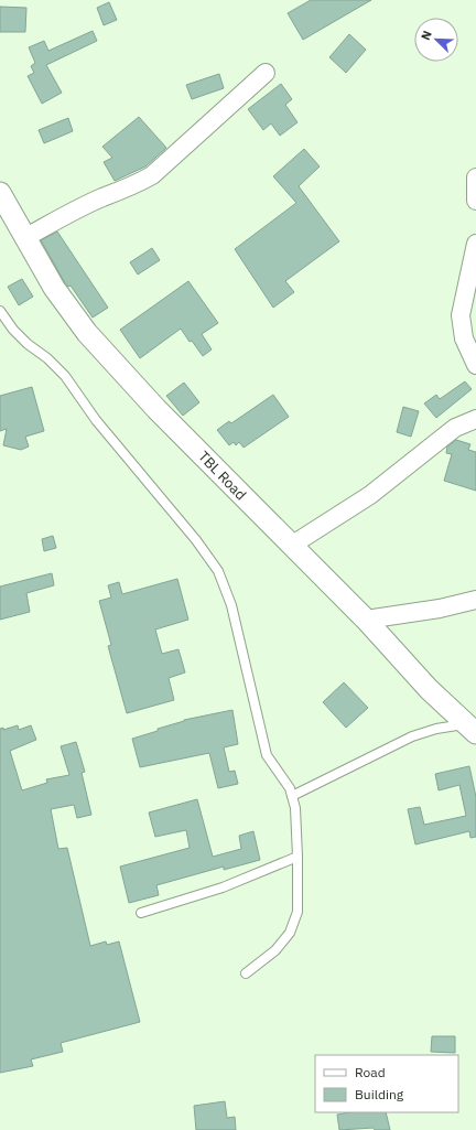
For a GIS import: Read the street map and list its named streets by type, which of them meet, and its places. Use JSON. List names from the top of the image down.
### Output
{
  "streets": {
    "street": ["TBL Road"]
  },
  "legend": ["Road", "Building"],
  "north": "top left"
}
